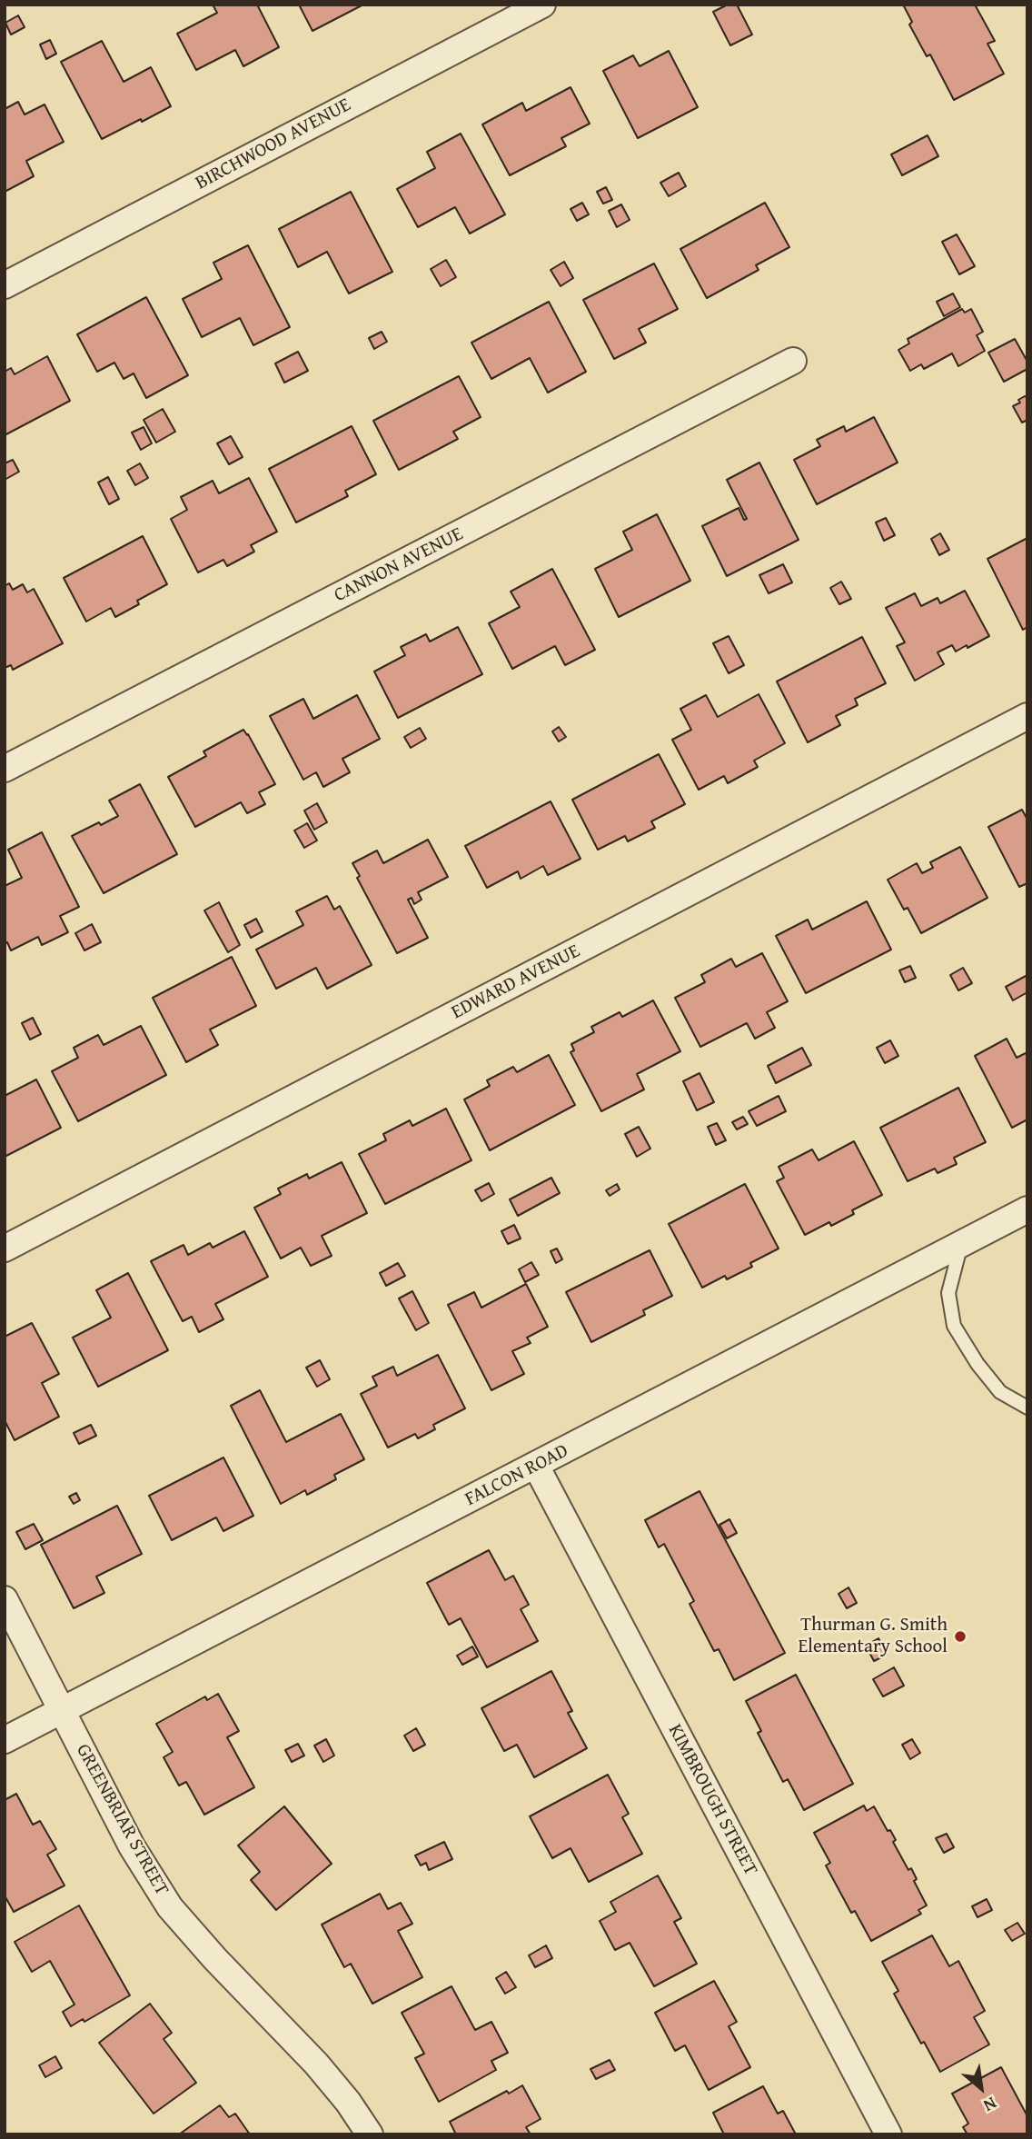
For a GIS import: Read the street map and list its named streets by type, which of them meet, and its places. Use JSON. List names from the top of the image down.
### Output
{
  "streets": {
    "street": [
      "BIRCHWOOD AVENUE",
      "CANNON AVENUE",
      "EDWARD AVENUE",
      "FALCON ROAD",
      "KIMBROUGH STREET",
      "GREENBRIAR STREET"
    ]
  },
  "crossings": [
    ["FALCON ROAD", "KIMBROUGH STREET"],
    ["FALCON ROAD", "GREENBRIAR STREET"]
  ],
  "places": ["Thurman G. Smith Elementary School"],
  "north": "bottom right"
}
